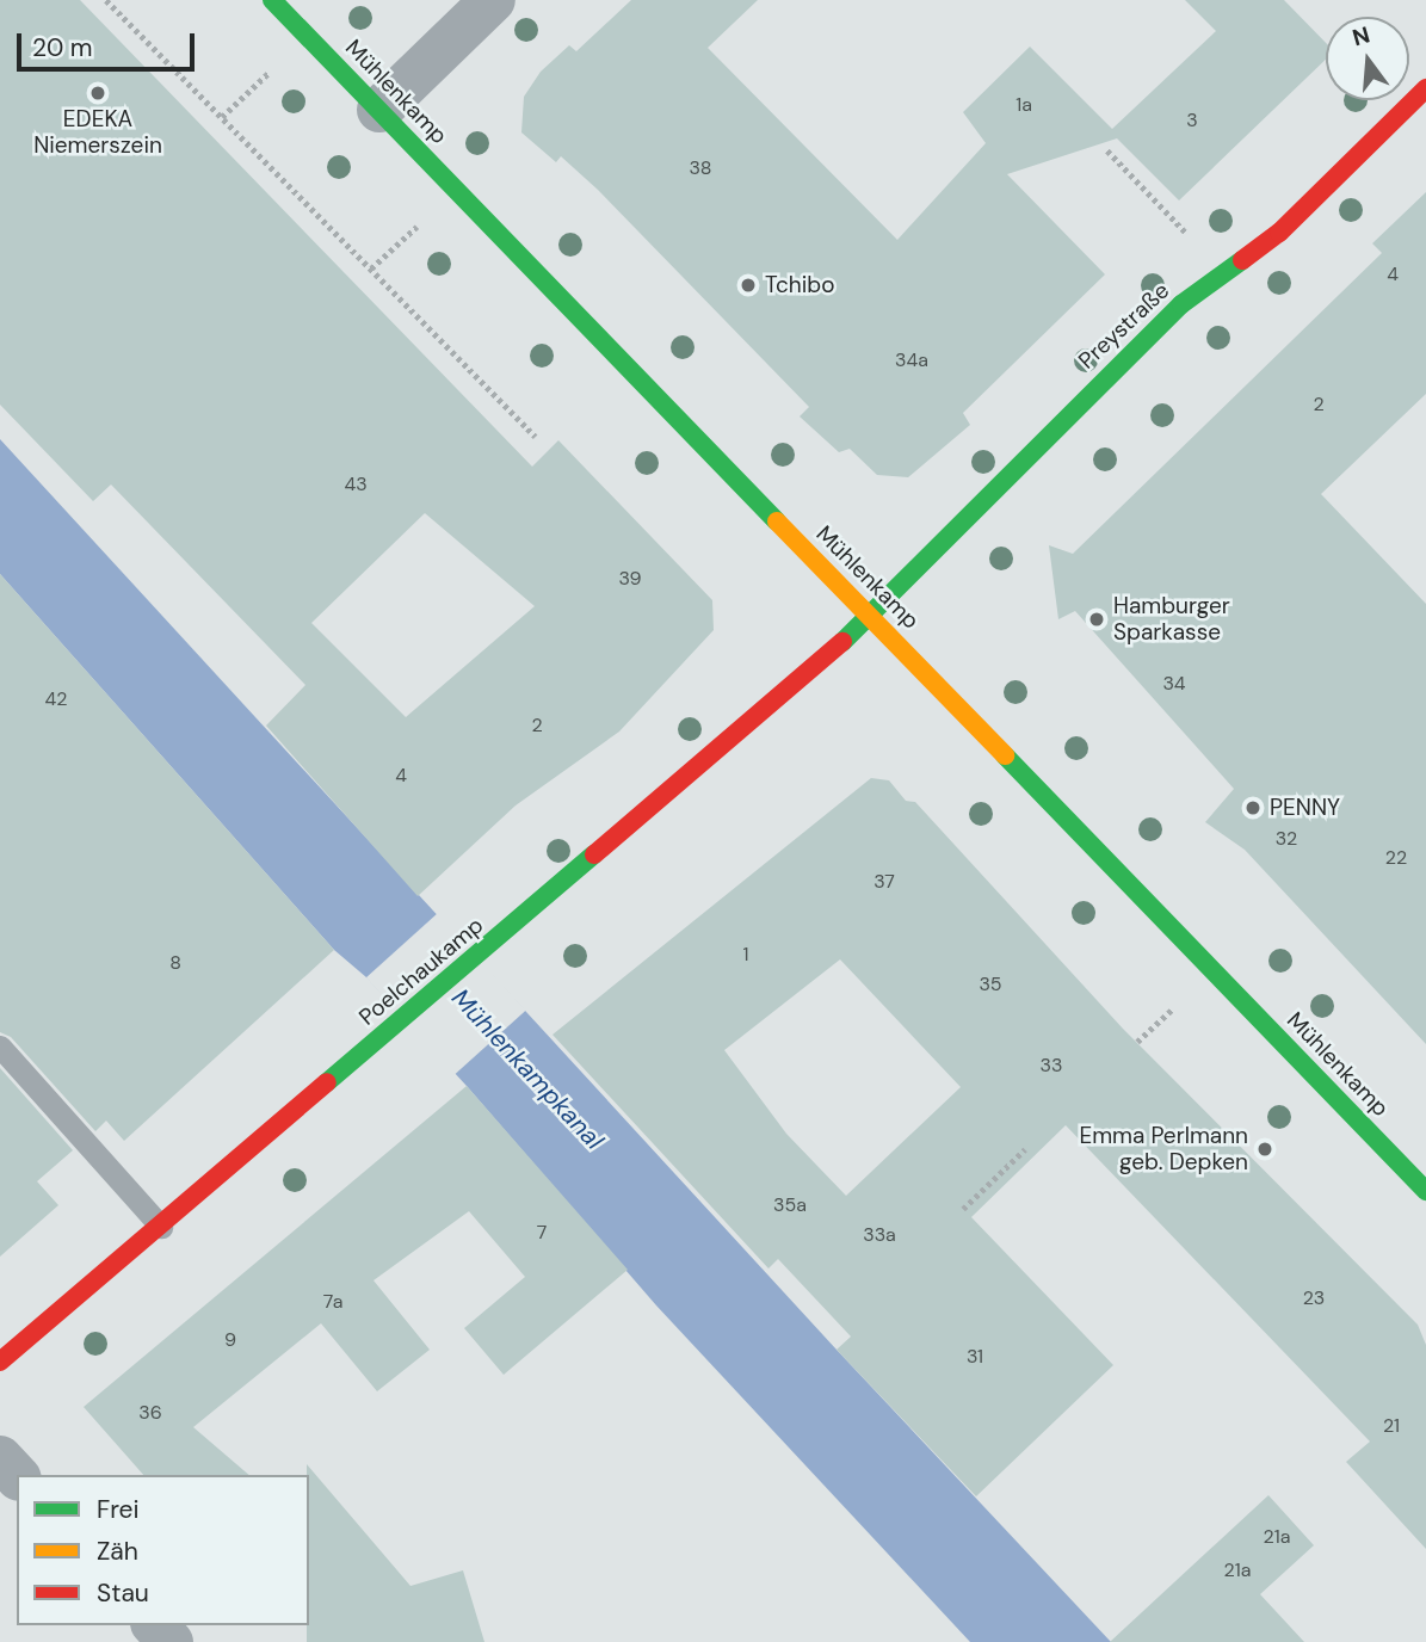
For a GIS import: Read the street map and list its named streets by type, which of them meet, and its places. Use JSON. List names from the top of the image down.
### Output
{
  "streets": {
    "street": ["Mühlenkamp", "Preystraße", "Poelchaukamp"]
  },
  "crossings": [
    ["Mühlenkamp", "Preystraße"],
    ["Mühlenkamp", "Poelchaukamp"],
    ["Preystraße", "Poelchaukamp"]
  ],
  "water": ["Mühlenkampkanal"],
  "places": [
    "EDEKA Niemerszein",
    "Tchibo",
    "Hamburger Sparkasse",
    "PENNY",
    "Emma Perlmann geb. Depken"
  ],
  "house_numbers": [
    "1a",
    "3",
    "38",
    "4",
    "34a",
    "2",
    "43",
    "39",
    "34",
    "42",
    "2",
    "4",
    "32",
    "22",
    "37",
    "1",
    "8",
    "35",
    "33",
    "35a",
    "7",
    "33a",
    "23",
    "7a",
    "9",
    "31",
    "36",
    "21",
    "21a",
    "21a"
  ],
  "legend": ["Frei", "Zäh", "Stau"],
  "scale_bar": "20 m",
  "north": "top"
}
